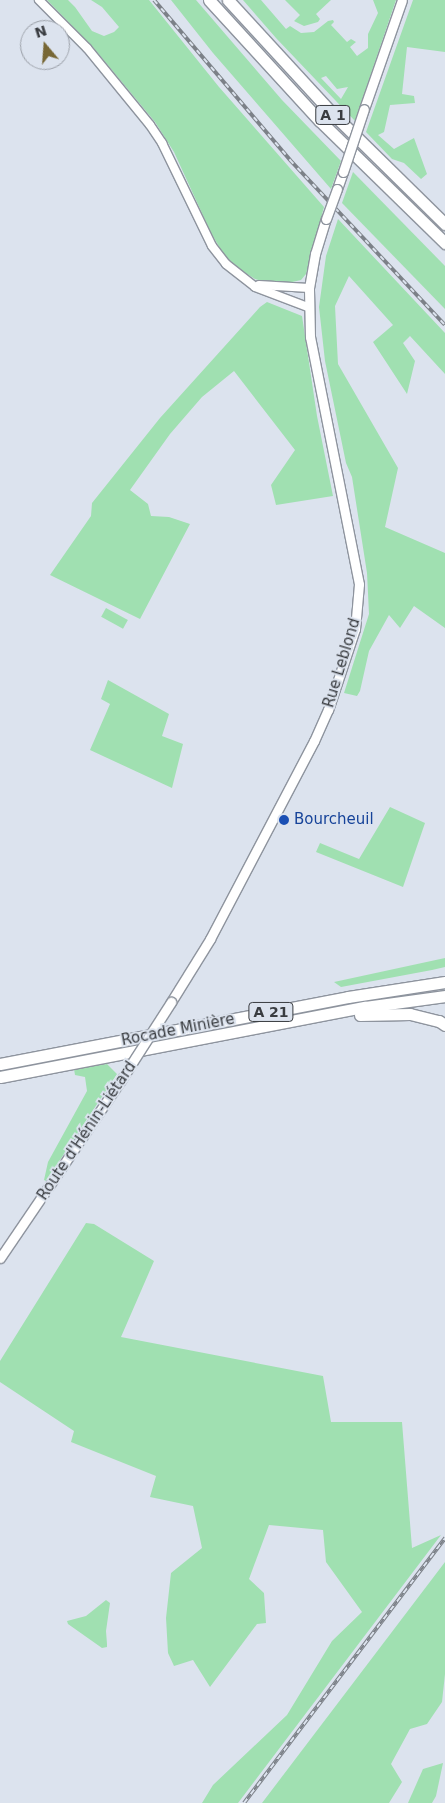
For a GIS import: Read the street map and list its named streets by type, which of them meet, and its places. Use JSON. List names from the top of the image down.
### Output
{
  "streets": {
    "highway": ["A 1", "A 21", "Rocade Minière"],
    "main road": ["Rue Leblond", "Route d'Hénin-Liétard"]
  },
  "crossings": [
    ["Rue Leblond", "Route d'Hénin-Liétard"]
  ],
  "places": ["Bourcheuil"],
  "north": "top"
}
